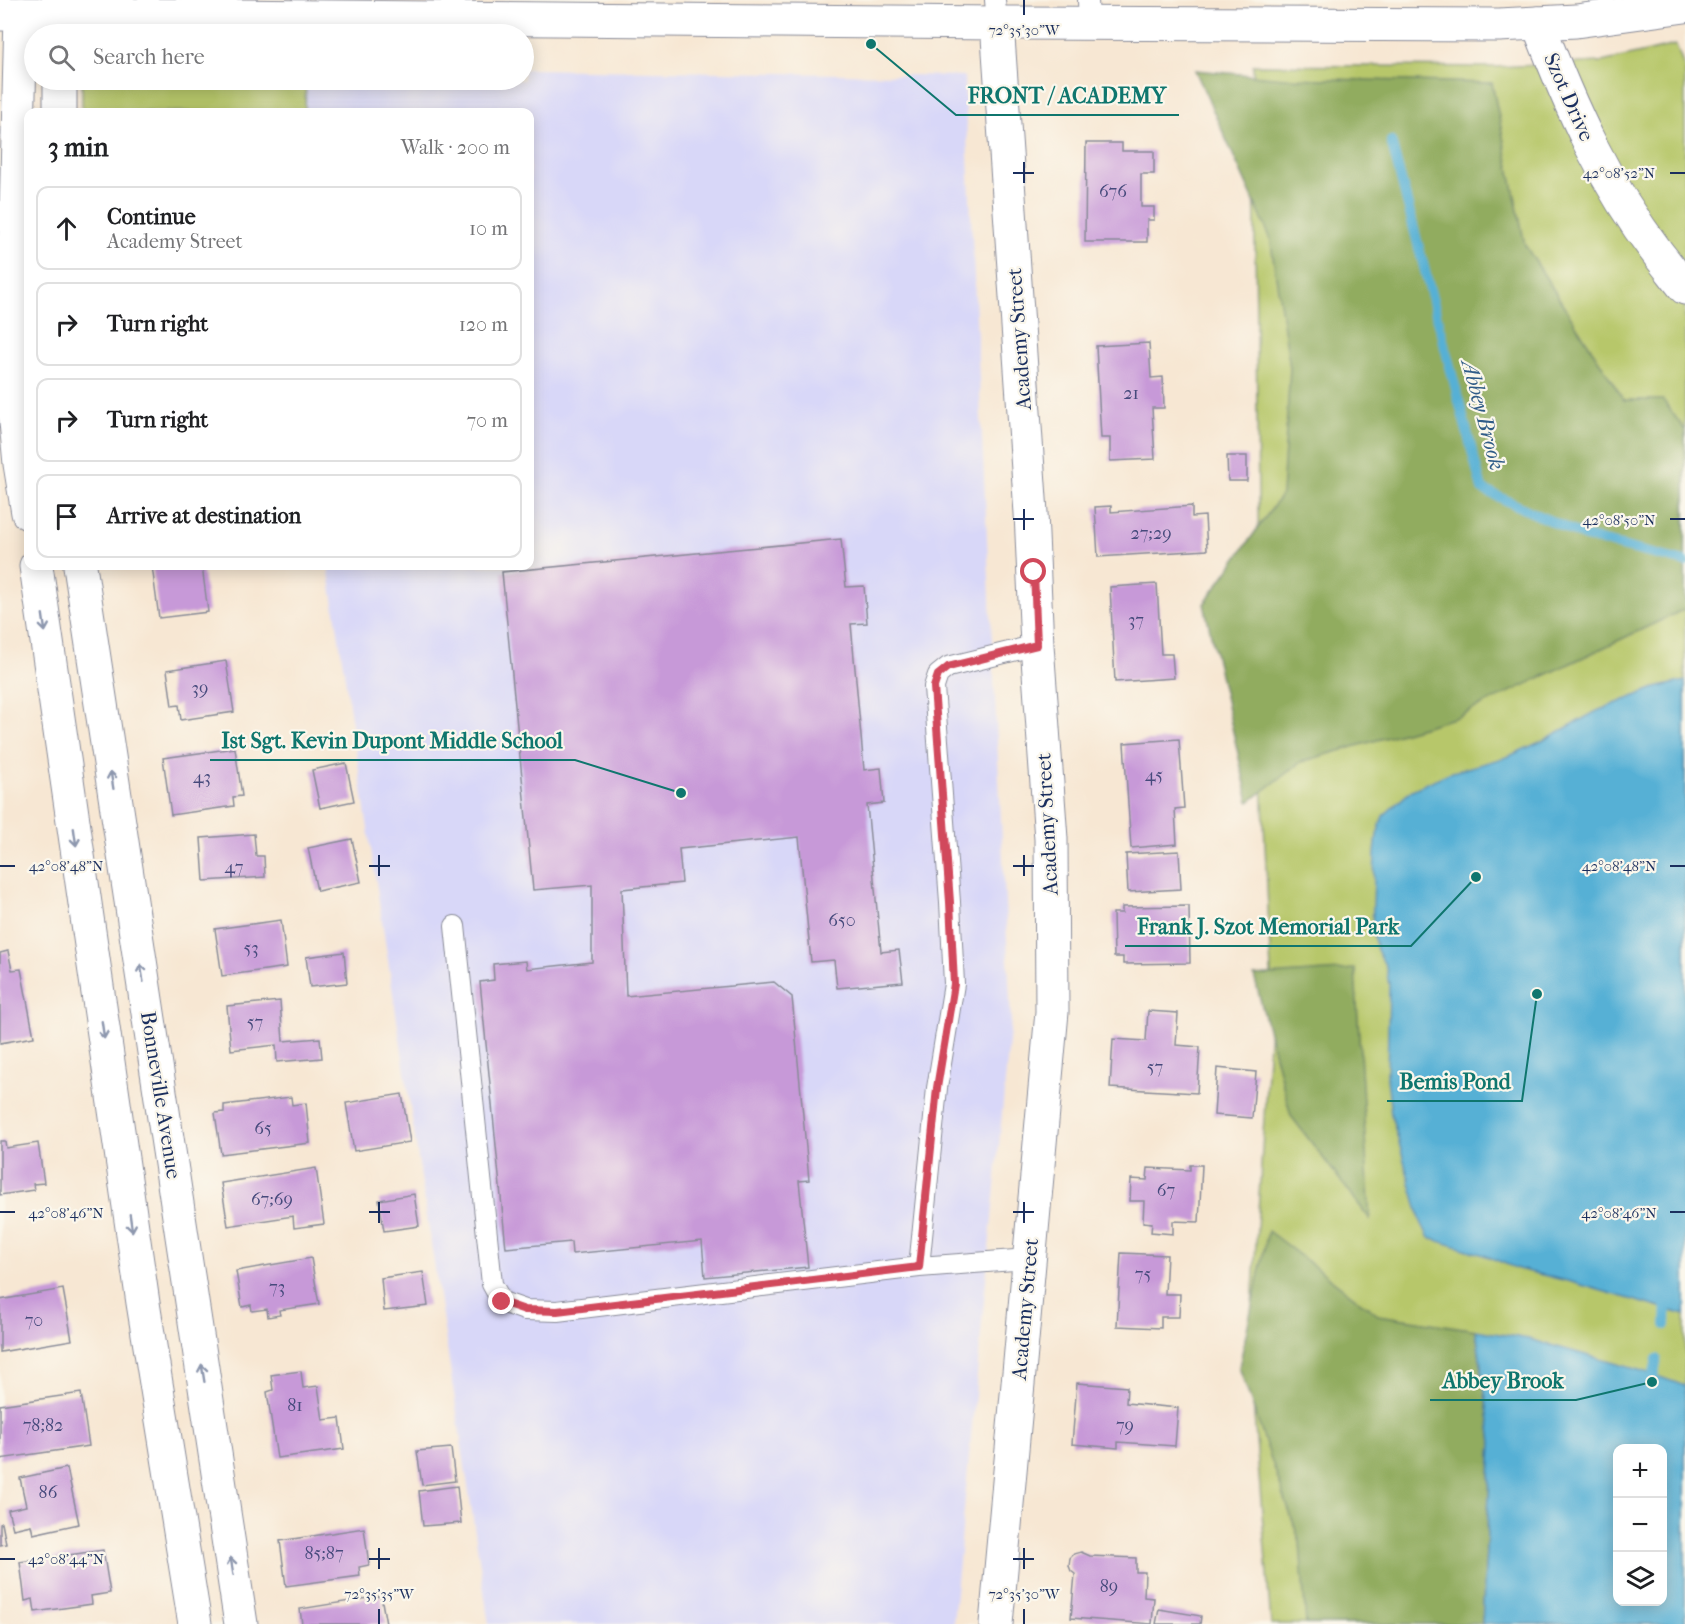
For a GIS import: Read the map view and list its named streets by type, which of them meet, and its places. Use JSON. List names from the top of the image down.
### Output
{
  "streets": {
    "street": ["Szot Drive", "Academy Street", "Bonneville Avenue"]
  },
  "water": ["Abbey Brook"],
  "places": [
    "FRONT / ACADEMY",
    "Ist Sgt. Kevin Dupont Middle School",
    "Frank J. Szot Memorial Park",
    "Bemis Pond",
    "Abbey Brook"
  ],
  "house_numbers": [
    "676",
    "21",
    "27;29",
    "37",
    "39",
    "45",
    "43",
    "47",
    "650",
    "53",
    "57",
    "57",
    "65",
    "67",
    "67;69",
    "75",
    "73",
    "70",
    "81",
    "78;82",
    "79",
    "86",
    "85;87",
    "89"
  ],
  "page": {
    "search": "Search here",
    "heading": ["3 min", "Walk · 200 m"],
    "list": [
      ["Continue", "Academy Street", "10 m"],
      ["Turn right", "120 m"],
      ["Turn right", "70 m"],
      "Arrive at destination"
    ],
    "map_buttons": ["+", "−"]
  },
  "coordinates": [
    "72°35'30\"W",
    "42°08'52\"N",
    "42°08'50\"N",
    "42°08'48\"N",
    "42°08'46\"N",
    "42°08'44\"N",
    "72°35'35\"W"
  ]
}
